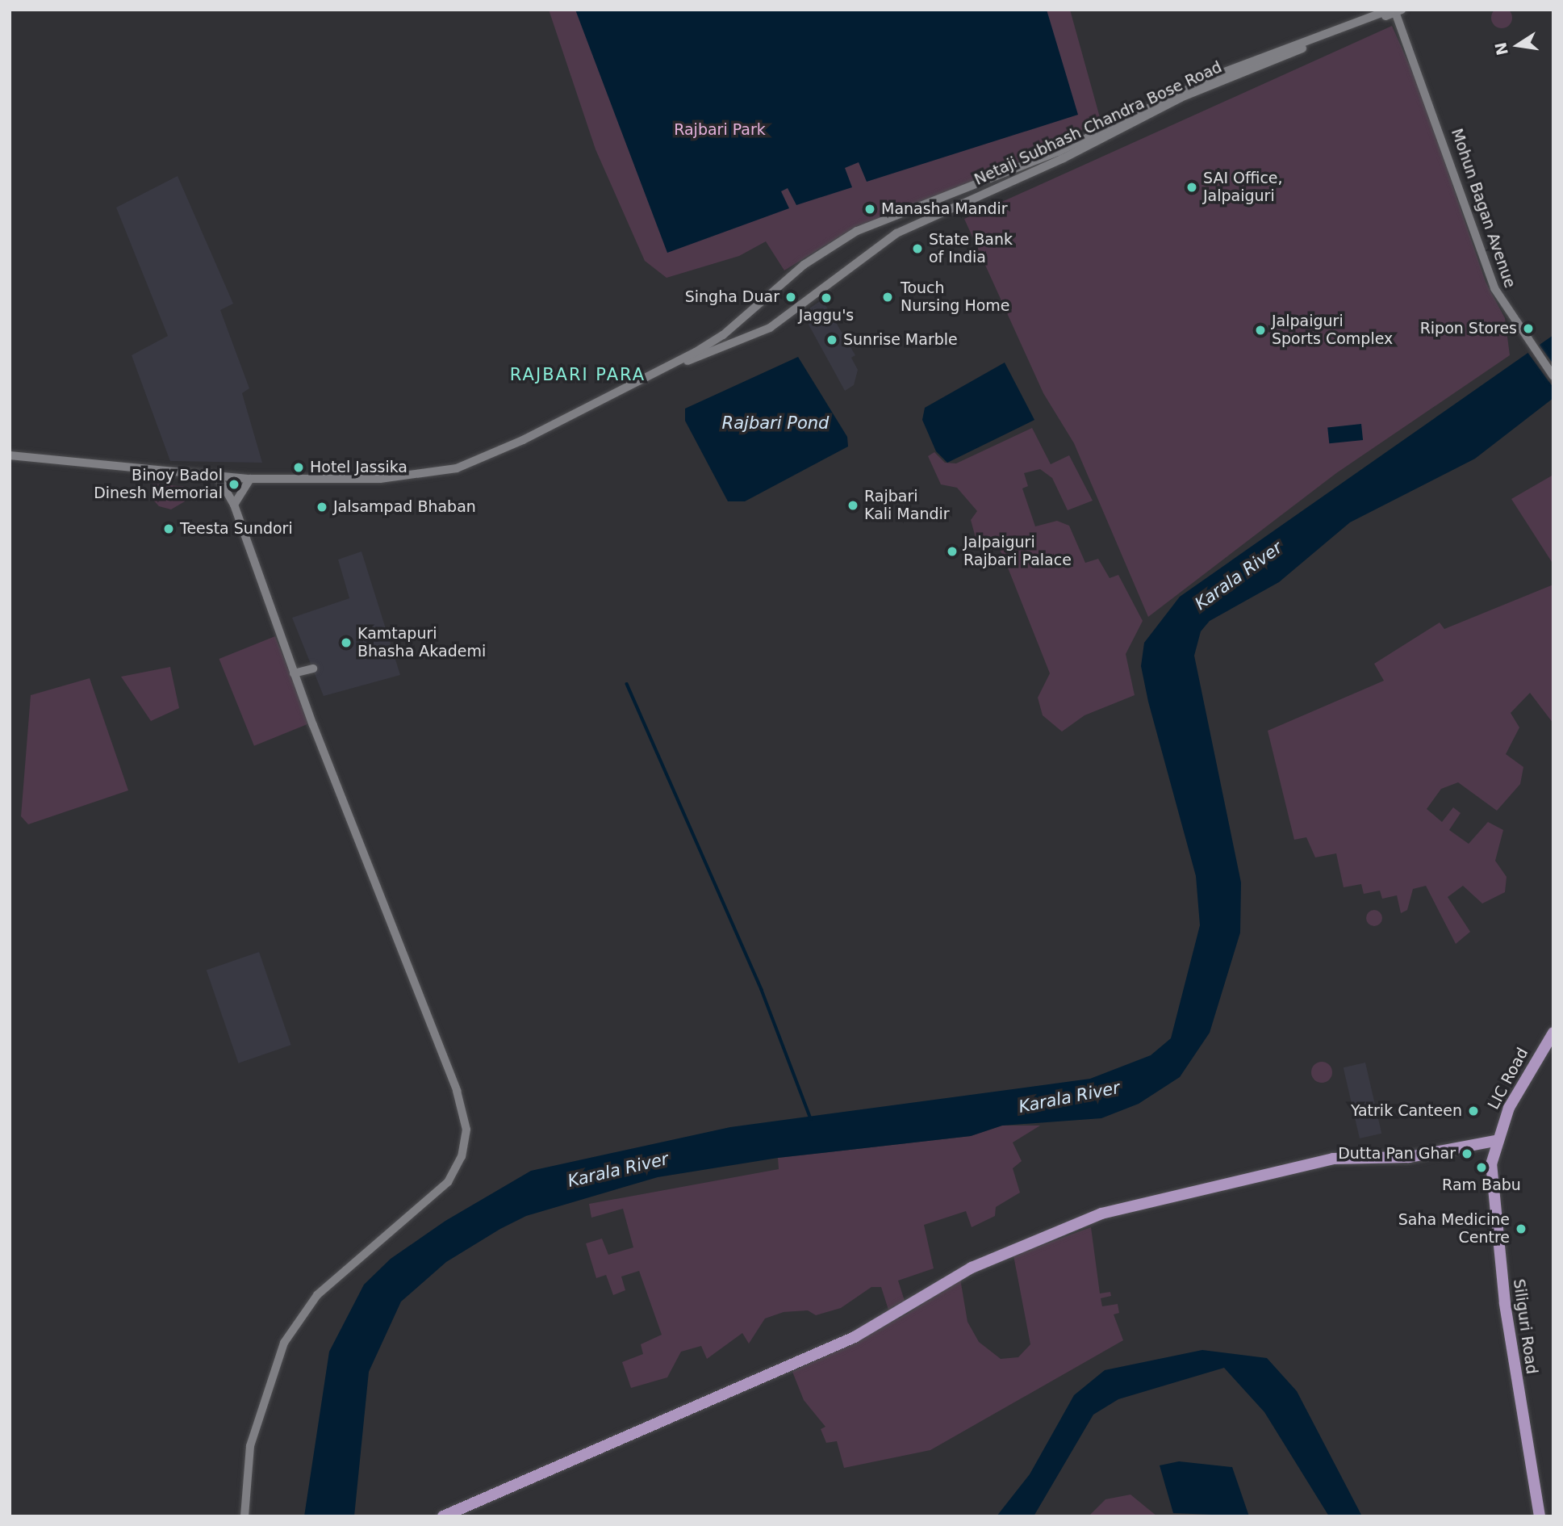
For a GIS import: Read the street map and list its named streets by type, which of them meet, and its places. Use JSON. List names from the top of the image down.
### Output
{
  "streets": {
    "main road": ["LIC Road", "Siliguri Road"],
    "street": ["Netaji Subhash Chandra Bose Road", "Mohun Bagan Avenue"]
  },
  "crossings": [
    ["Netaji Subhash Chandra Bose Road", "Mohun Bagan Avenue"],
    ["LIC Road", "Siliguri Road"]
  ],
  "districts": ["RAJBARI PARA"],
  "water": ["Rajbari Pond", "Karala River"],
  "parks": ["Rajbari Park"],
  "places": [
    "SAI Office, Jalpaiguri",
    "Manasha Mandir",
    "State Bank of India",
    "Singha Duar",
    "Touch Nursing Home",
    "Jaggu's",
    "Ripon Stores",
    "Jalpaiguri Sports Complex",
    "Sunrise Marble",
    "Hotel Jassika",
    "Binoy Badol Dinesh Memorial",
    "Rajbari Kali Mandir",
    "Jalsampad Bhaban",
    "Teesta Sundori",
    "Jalpaiguri Rajbari Palace",
    "Kamtapuri Bhasha Akademi",
    "Yatrik Canteen",
    "Dutta Pan Ghar",
    "Ram Babu",
    "Saha Medicine Centre"
  ],
  "north": "left"
}
